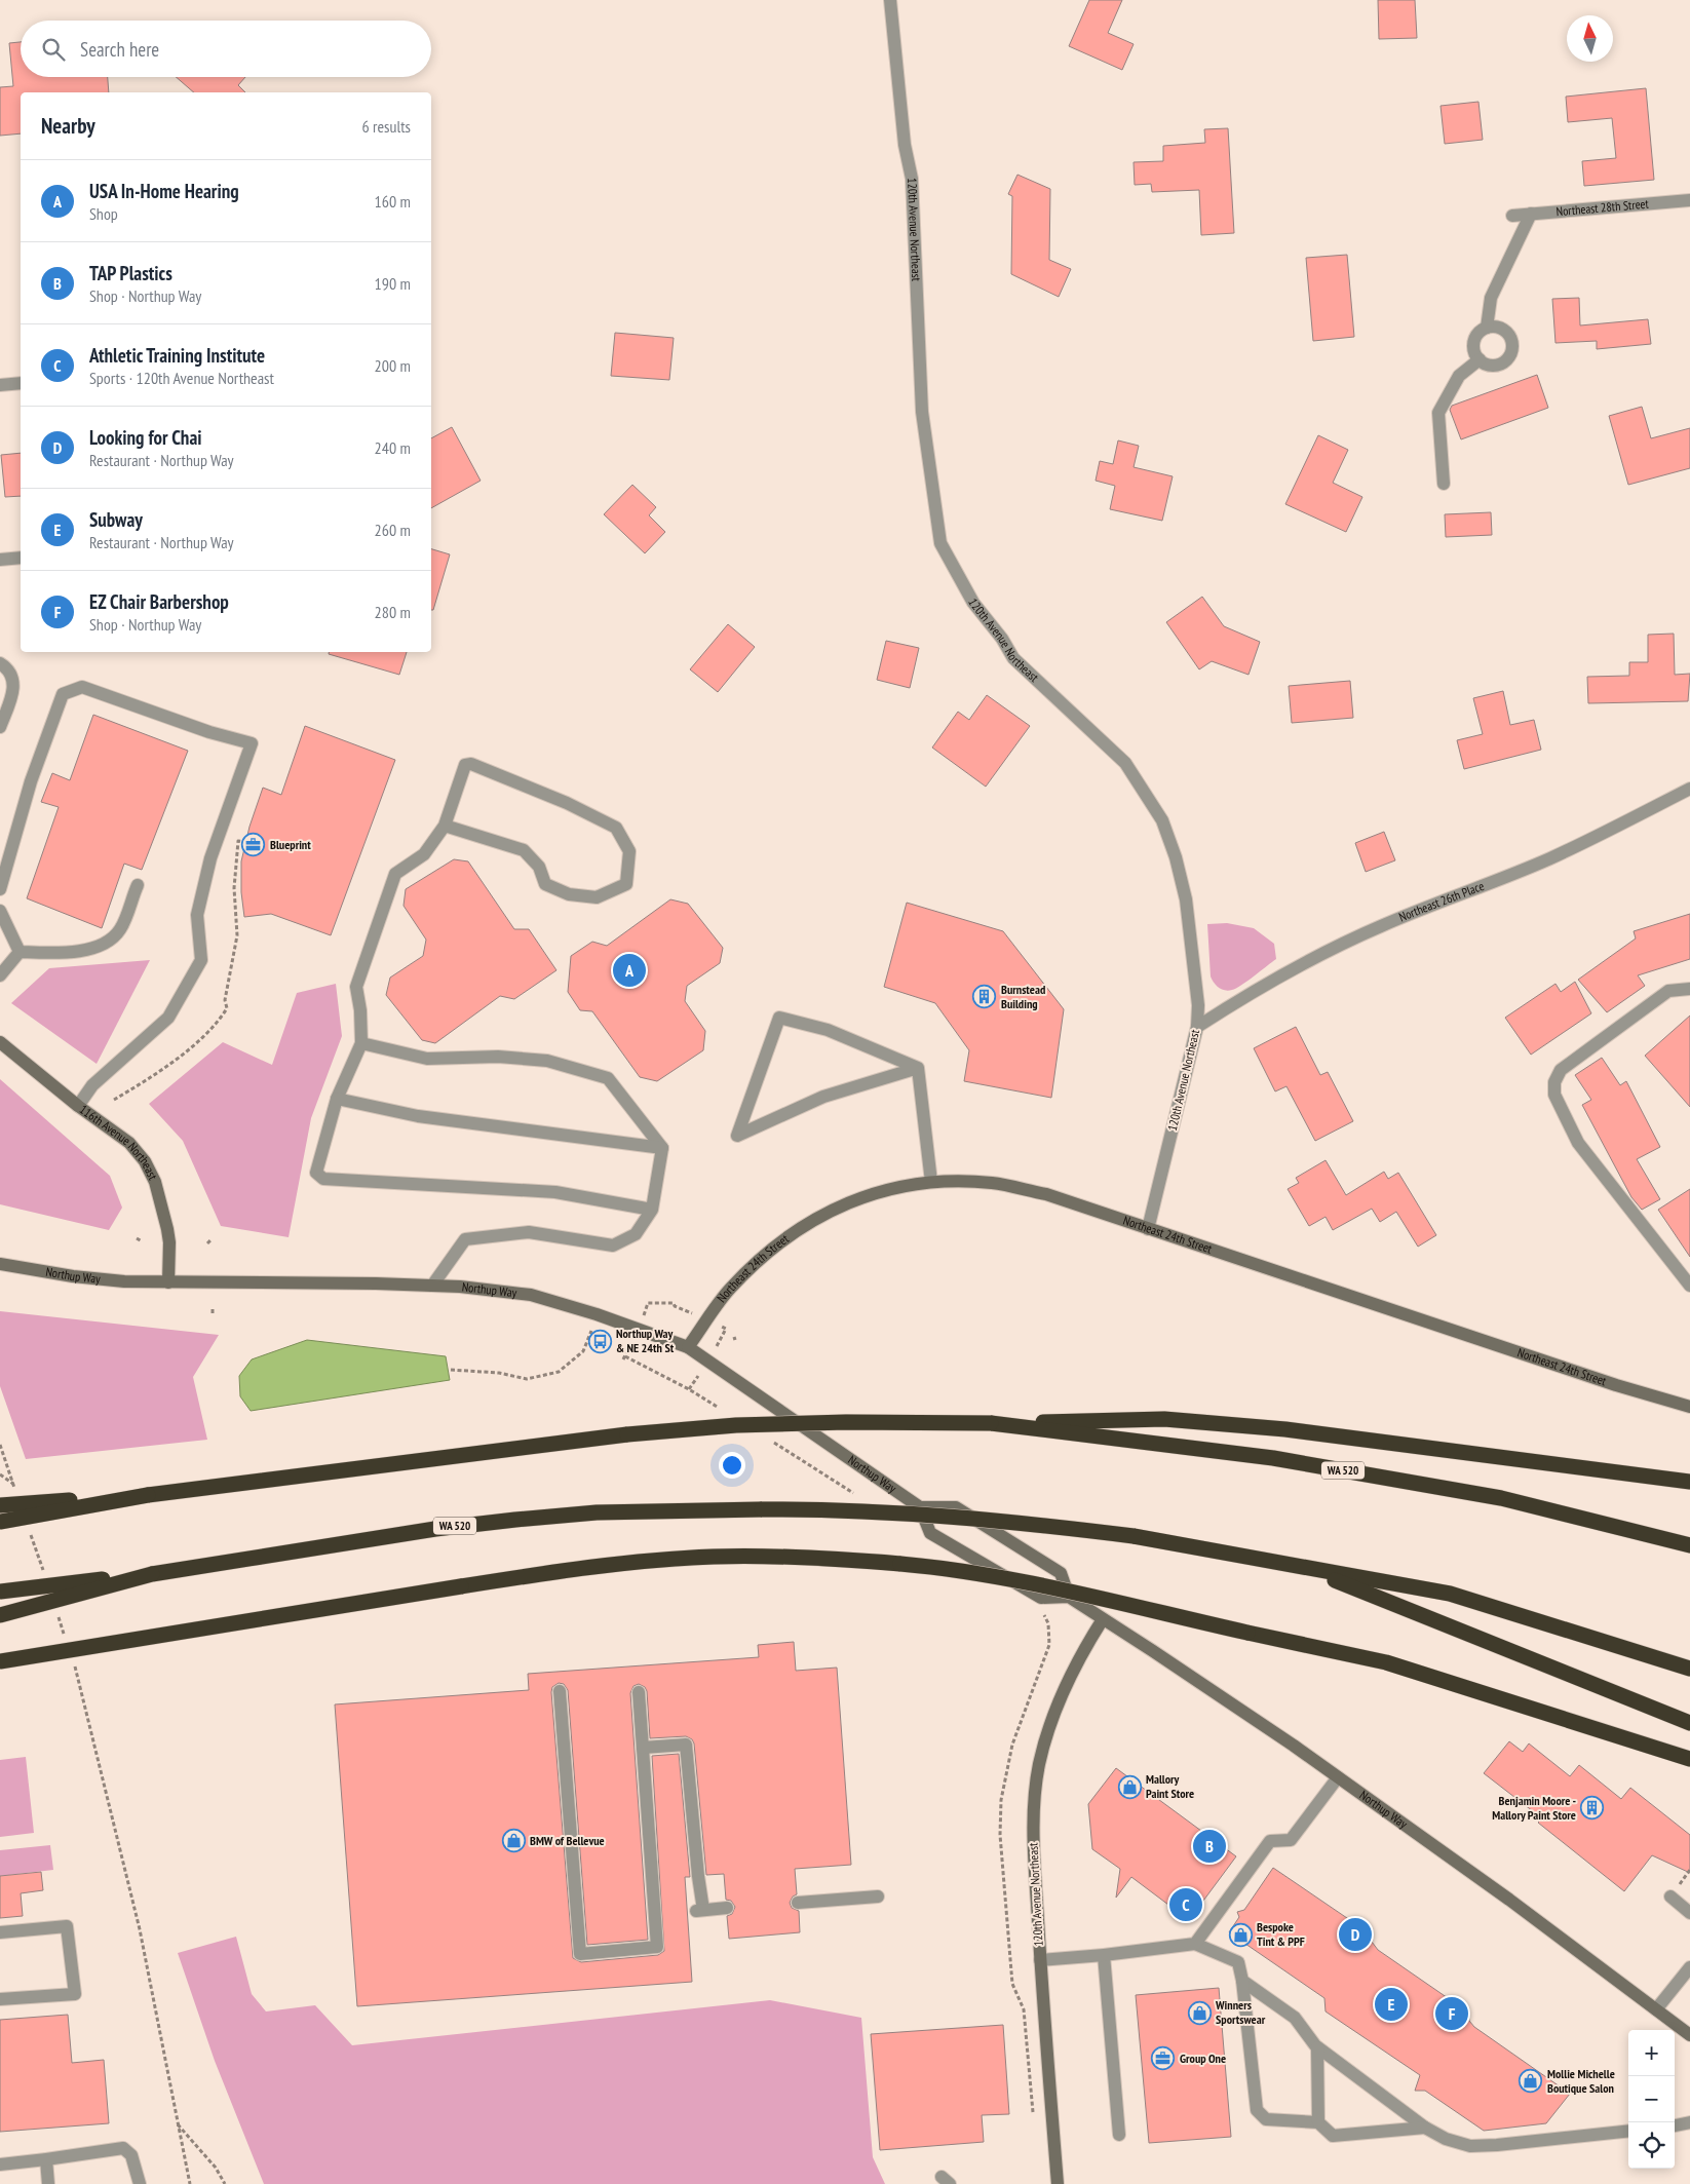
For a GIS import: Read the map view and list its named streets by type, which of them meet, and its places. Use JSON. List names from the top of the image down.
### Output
{
  "streets": {
    "highway": ["WA 520"],
    "main road": [
      "120th Avenue Northeast",
      "116th Avenue Northeast",
      "Northeast 24th Street",
      "Northup Way"
    ],
    "street": ["Northeast 28th Street", "Northeast 26th Place"]
  },
  "crossings": [
    ["120th Avenue Northeast", "Northeast 26th Place"],
    ["120th Avenue Northeast", "Northeast 24th Street"],
    ["120th Avenue Northeast", "Northup Way"],
    ["116th Avenue Northeast", "Northup Way"],
    ["Northeast 24th Street", "Northup Way"]
  ],
  "places": {
    "office": ["Blueprint", "Group One"],
    "building": ["Burnstead Building", "Benjamin Moore - Mallory Paint Store"],
    "bus stop": ["Northup Way & NE 24th St"],
    "shop": [
      "Mallory Paint Store",
      "BMW of Bellevue",
      "Bespoke Tint & PPF",
      "Winners Sportswear",
      "Mollie Michelle Boutique Salon"
    ]
  },
  "north": "top",
  "page": {
    "search": "Search here",
    "heading": ["Nearby", "6 results"],
    "list": [
      {
        "mark": "A",
        "name": "USA In-Home Hearing",
        "note": "Shop",
        "value": "160 m"
      },
      {
        "mark": "B",
        "name": "TAP Plastics",
        "note": "Shop · Northup Way",
        "value": "190 m"
      },
      {
        "mark": "C",
        "name": "Athletic Training Institute",
        "note": "Sports · 120th Avenue Northeast",
        "value": "200 m"
      },
      {
        "mark": "D",
        "name": "Looking for Chai",
        "note": "Restaurant · Northup Way",
        "value": "240 m"
      },
      {
        "mark": "E",
        "name": "Subway",
        "note": "Restaurant · Northup Way",
        "value": "260 m"
      },
      {
        "mark": "F",
        "name": "EZ Chair Barbershop",
        "note": "Shop · Northup Way",
        "value": "280 m"
      }
    ],
    "pins": [
      "A",
      "B",
      "C",
      "D",
      "E",
      "F"
    ],
    "map_buttons": ["+", "−"]
  }
}
